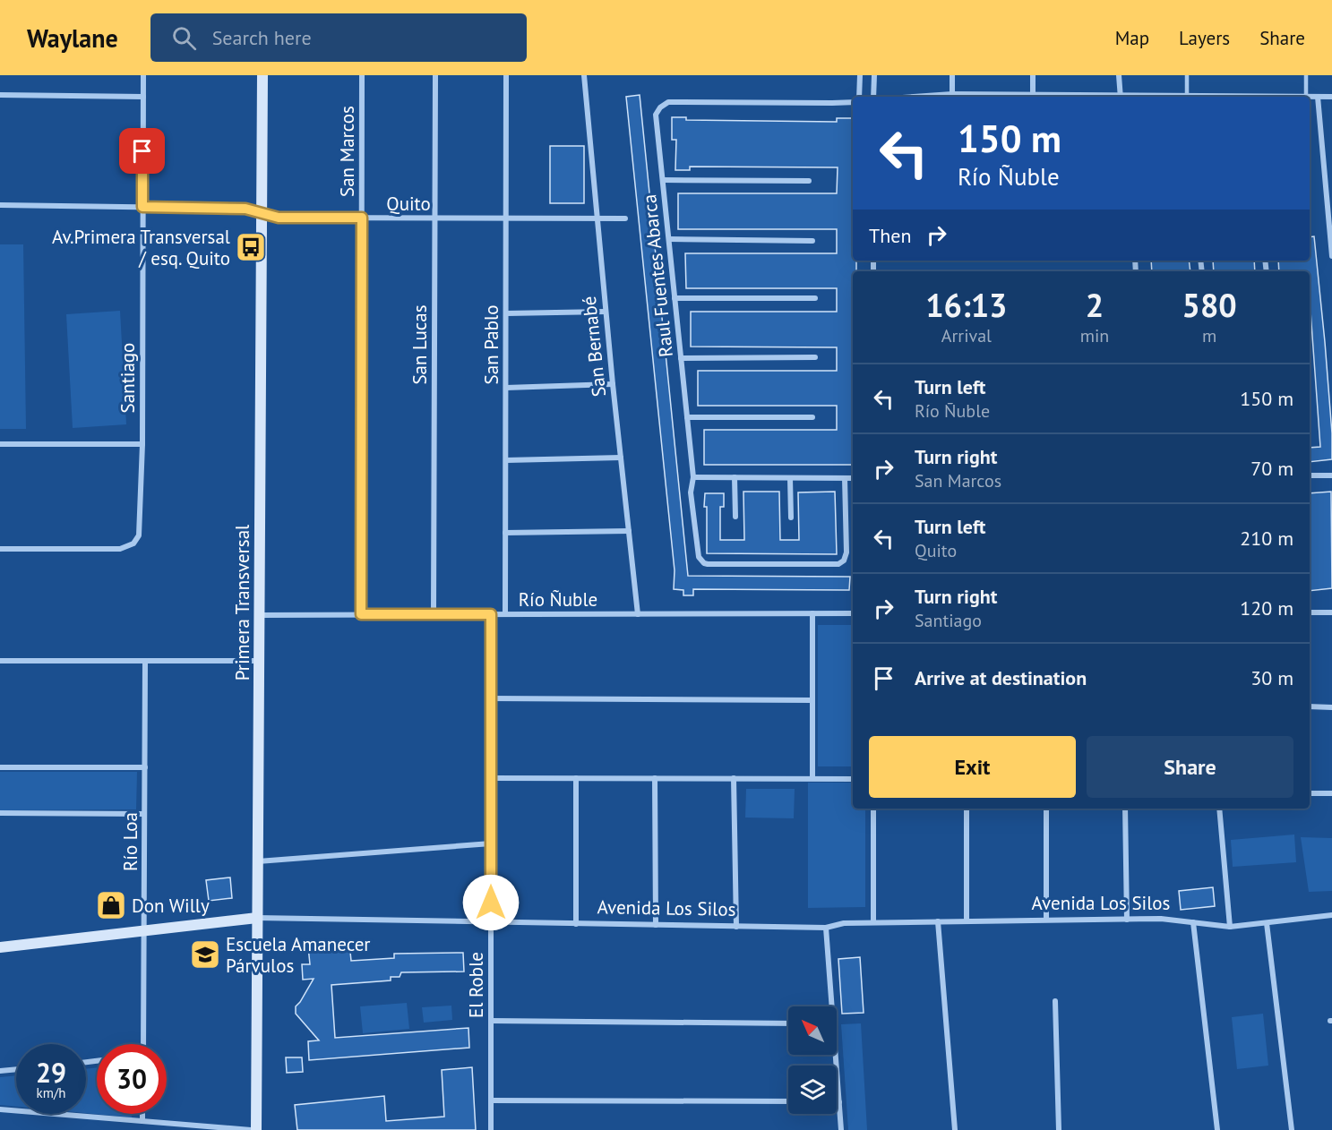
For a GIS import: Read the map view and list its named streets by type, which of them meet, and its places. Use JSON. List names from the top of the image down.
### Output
{
  "streets": {
    "main road": ["Primera Transversal", "Avenida Los Silos"],
    "street": [
      "San Marcos",
      "Quito",
      "Raul Fuentes Abarca",
      "San Lucas",
      "San Pablo",
      "San Bernabé",
      "Santiago",
      "Río Ñuble",
      "Río Loa",
      "El Roble"
    ]
  },
  "crossings": [
    ["San Marcos", "Quito"],
    ["San Marcos", "Río Ñuble"],
    ["Quito", "San Lucas"],
    ["Quito", "San Pablo"],
    ["Quito", "San Bernabé"],
    ["Quito", "Santiago"],
    ["Quito", "Primera Transversal"],
    ["San Lucas", "Río Ñuble"],
    ["San Pablo", "Río Ñuble"],
    ["San Bernabé", "Río Ñuble"],
    ["Río Ñuble", "Primera Transversal"],
    ["Río Ñuble", "El Roble"],
    ["Primera Transversal", "Avenida Los Silos"],
    ["Río Loa", "Avenida Los Silos"],
    ["Avenida Los Silos", "El Roble"]
  ],
  "places": {
    "bus stop": ["Av.Primera Transversal / esq. Quito"],
    "shop": ["Don Willy"],
    "school or university": ["Escuela Amanecer Párvulos"]
  },
  "north": "top left",
  "page": {
    "header": "Waylane",
    "search": "Search here",
    "nav": ["Map", "Layers", "Share"],
    "turn": ["150 m", "Río Ñuble"],
    "then": "Then",
    "eta": [
      "16:13",
      "Arrival",
      "2",
      "min",
      "580",
      "m"
    ],
    "list": [
      {
        "name": "Turn left",
        "note": "Río Ñuble",
        "value": "150 m"
      },
      {
        "name": "Turn right",
        "note": "San Marcos",
        "value": "70 m"
      },
      {
        "name": "Turn left",
        "note": "Quito",
        "value": "210 m"
      },
      {
        "name": "Turn right",
        "note": "Santiago",
        "value": "120 m"
      },
      {
        "name": "Arrive at destination",
        "value": "30 m"
      }
    ],
    "buttons": ["Exit", "Share"],
    "speed": "29 km/h",
    "limit": "30"
  }
}
